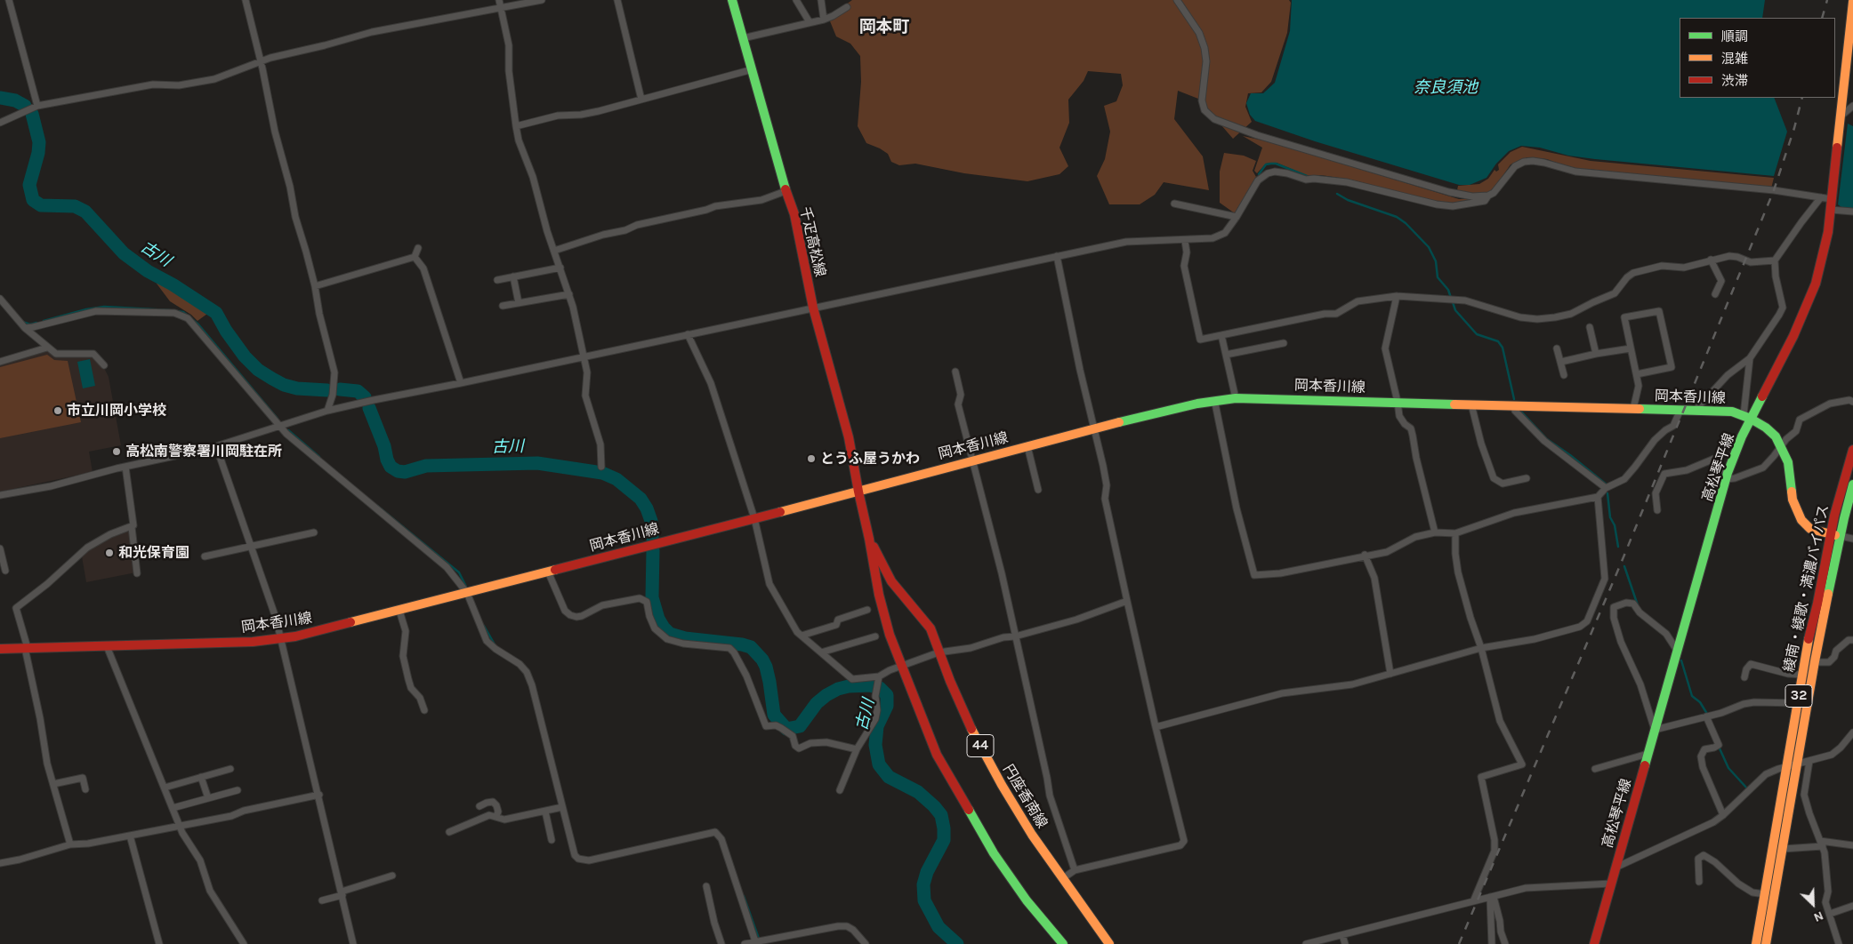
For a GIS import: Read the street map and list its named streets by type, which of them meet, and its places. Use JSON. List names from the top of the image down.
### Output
{
  "streets": {
    "main road": [
      "千疋高松線",
      "岡本香川線",
      "高松琴平線",
      "綾南・綾歌・満濃バイパス",
      "32",
      "44",
      "円座香南線"
    ]
  },
  "crossings": [
    ["千疋高松線", "岡本香川線"],
    ["千疋高松線", "円座香南線"],
    ["岡本香川線", "高松琴平線"],
    ["岡本香川線", "綾南・綾歌・満濃バイパス"],
    ["岡本香川線", "円座香南線"],
    ["44", "円座香南線"]
  ],
  "districts": ["岡本町"],
  "water": ["奈良須池", "古川"],
  "places": [
    "市立川岡小学校",
    "高松南警察署川岡駐在所",
    "とうふ屋うかわ",
    "和光保育園"
  ],
  "legend": ["順調", "混雑", "渋滞"],
  "north": "bottom right"
}
